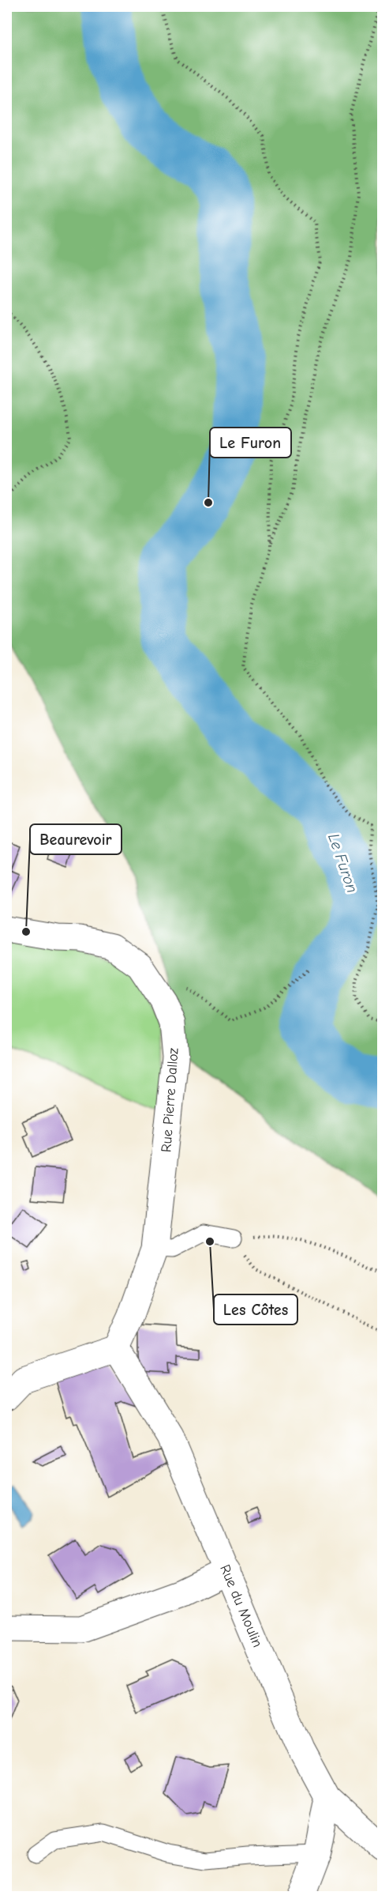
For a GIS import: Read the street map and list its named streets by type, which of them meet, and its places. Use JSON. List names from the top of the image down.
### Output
{
  "streets": {
    "street": ["Rue Pierre Dalloz", "Rue du Moulin"]
  },
  "crossings": [
    ["Rue Pierre Dalloz", "Rue du Moulin"]
  ],
  "water": ["Le Furon"],
  "places": ["Le Furon", "Beaurevoir", "Les Côtes"]
}
